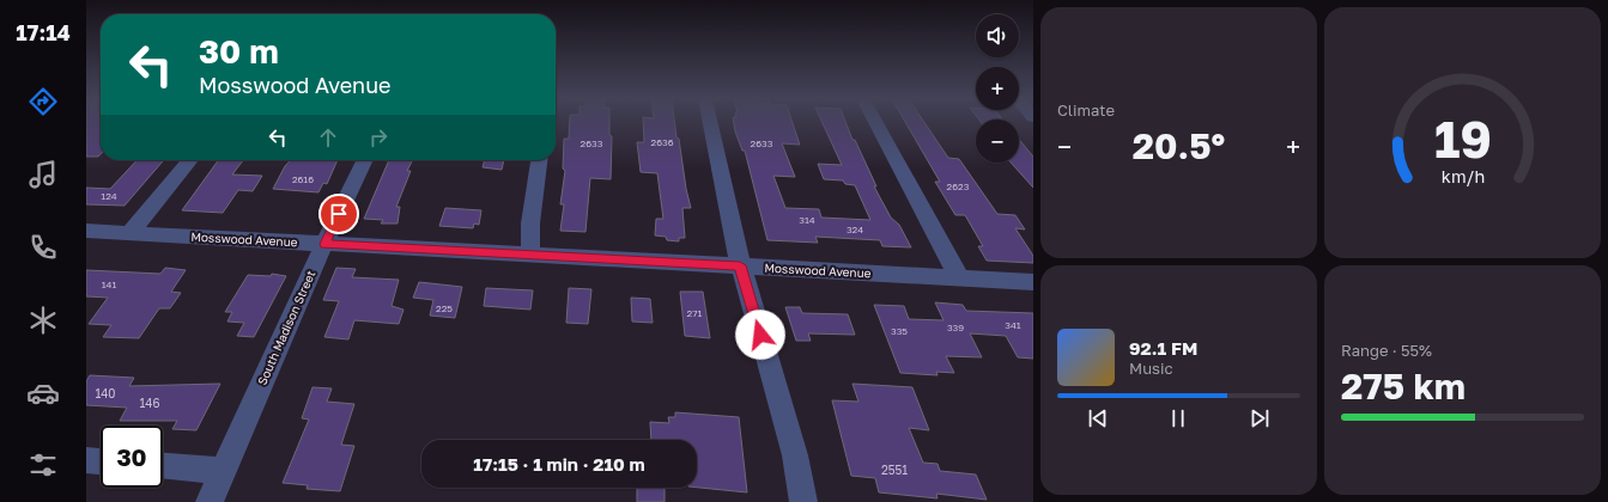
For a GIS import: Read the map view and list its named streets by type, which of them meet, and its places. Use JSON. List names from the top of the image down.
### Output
{
  "streets": {
    "street": ["Mosswood Avenue", "South Madison Street"]
  },
  "crossings": [
    ["Mosswood Avenue", "South Madison Street"]
  ],
  "house_numbers": [
    "2636",
    "2633",
    "2633",
    "2616",
    "2623",
    "124",
    "314",
    "324",
    "141",
    "225",
    "271",
    "341",
    "339",
    "335",
    "140",
    "146",
    "2551"
  ],
  "page": {
    "tabs": "17:14",
    "tile": [
      "Climate",
      ["Range · 55%", "275 km"]
    ],
    "map_buttons": ["+", "−"],
    "turn": ["30 m", "Mosswood Avenue"],
    "heat": ["−", "20.5°", "+"],
    "song": ["92.1 FM", "Music"],
    "limit": "30",
    "trip": "17:15 · 1 min · 210 m",
    "gauge": ["19", "km/h"]
  }
}
